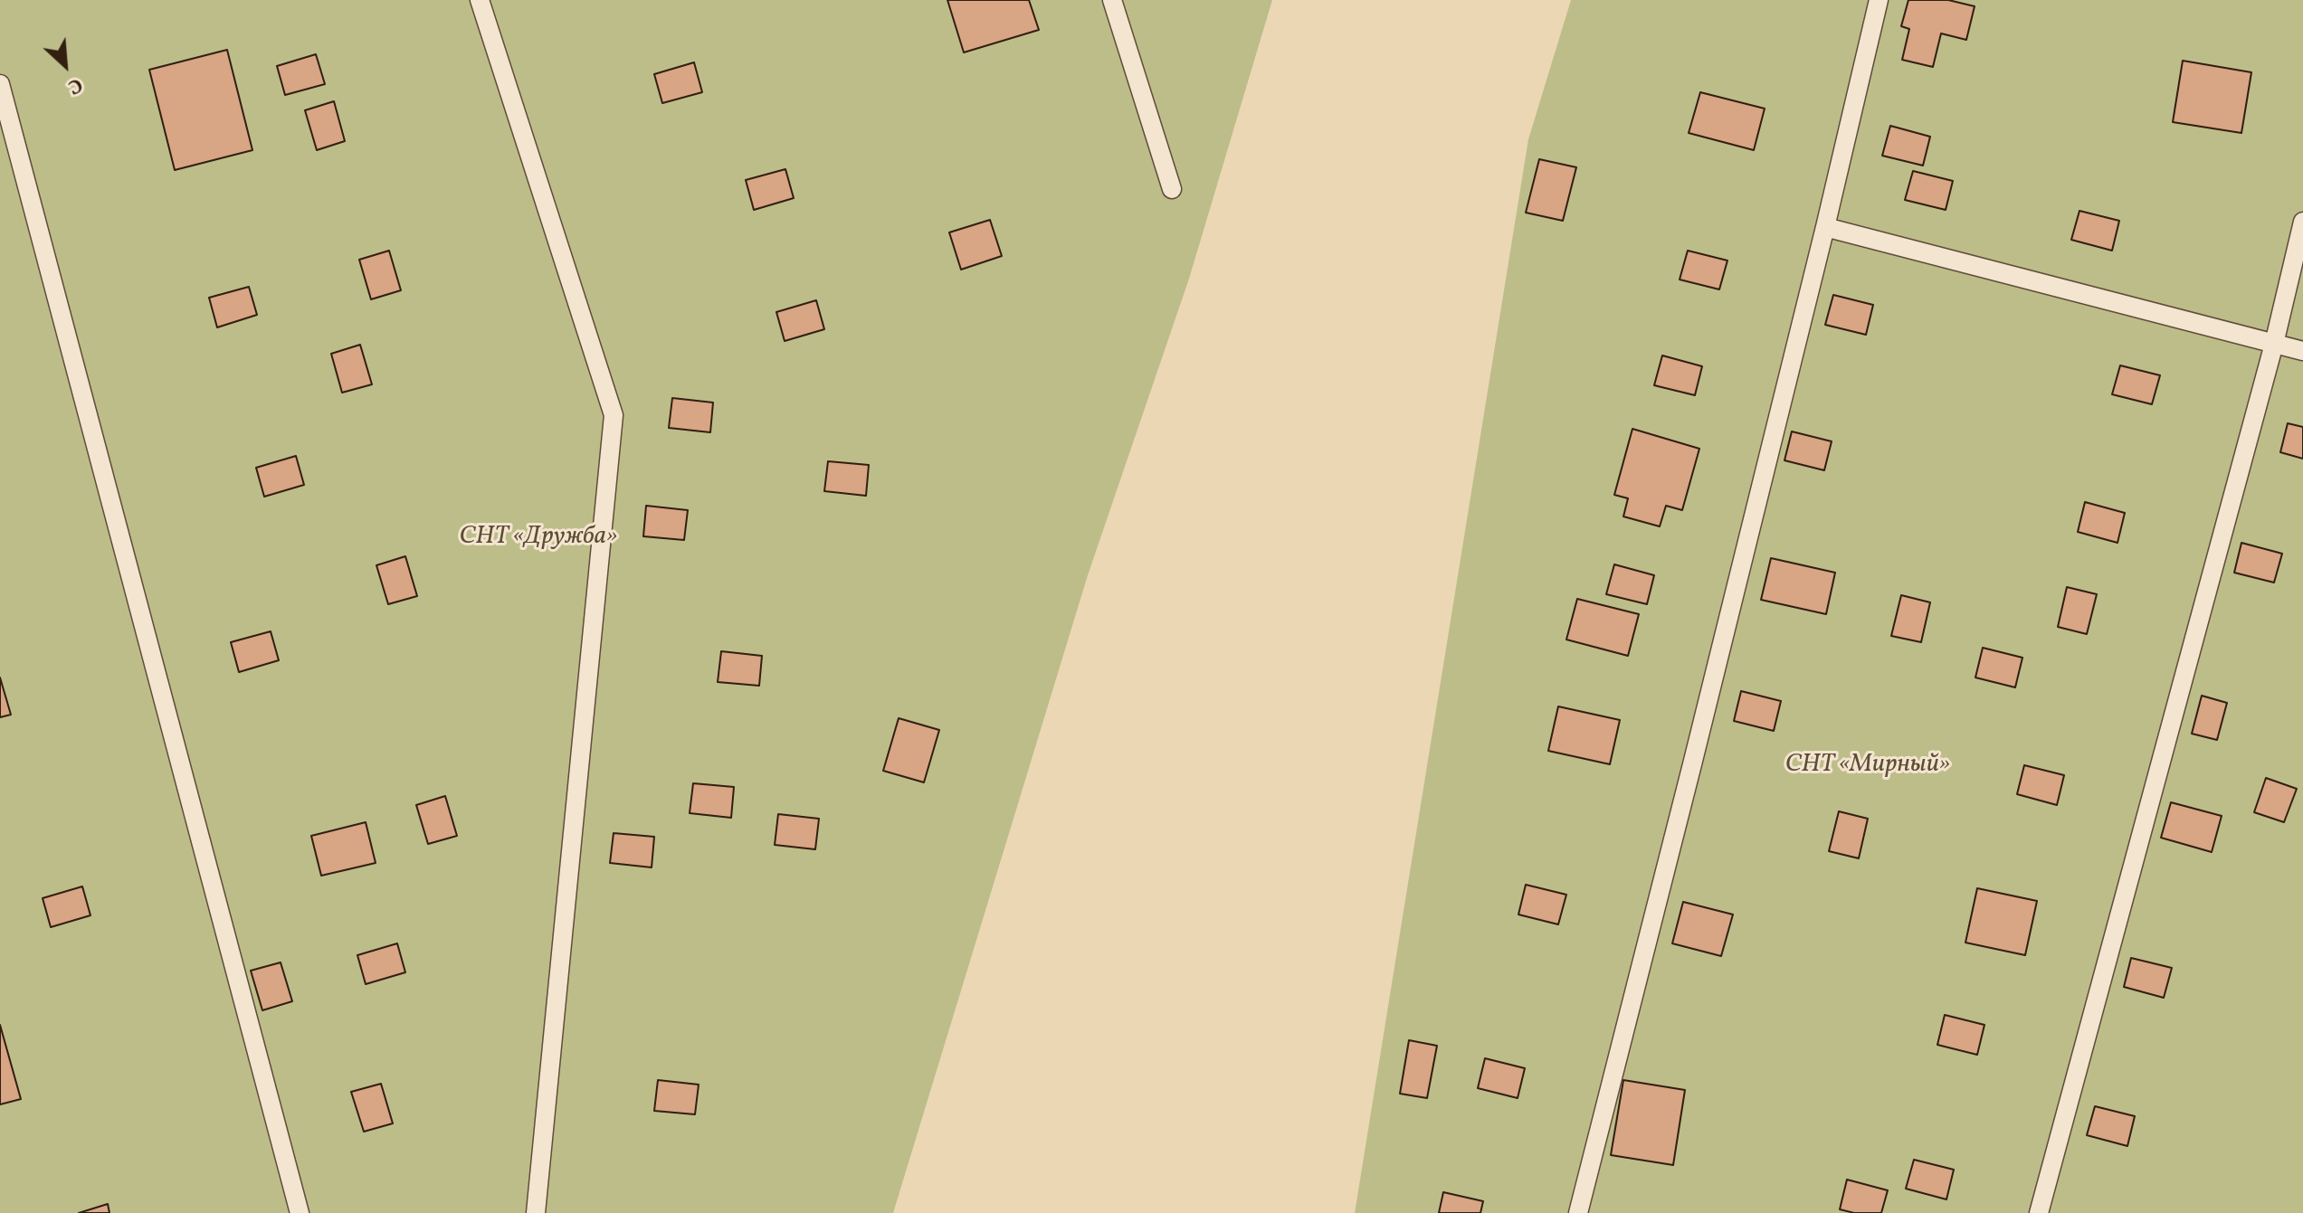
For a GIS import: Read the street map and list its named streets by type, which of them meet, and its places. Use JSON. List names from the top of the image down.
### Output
{
  "parks": ["СНТ «Дружба»", "СНТ «Мирный»"],
  "north": "bottom right"
}
